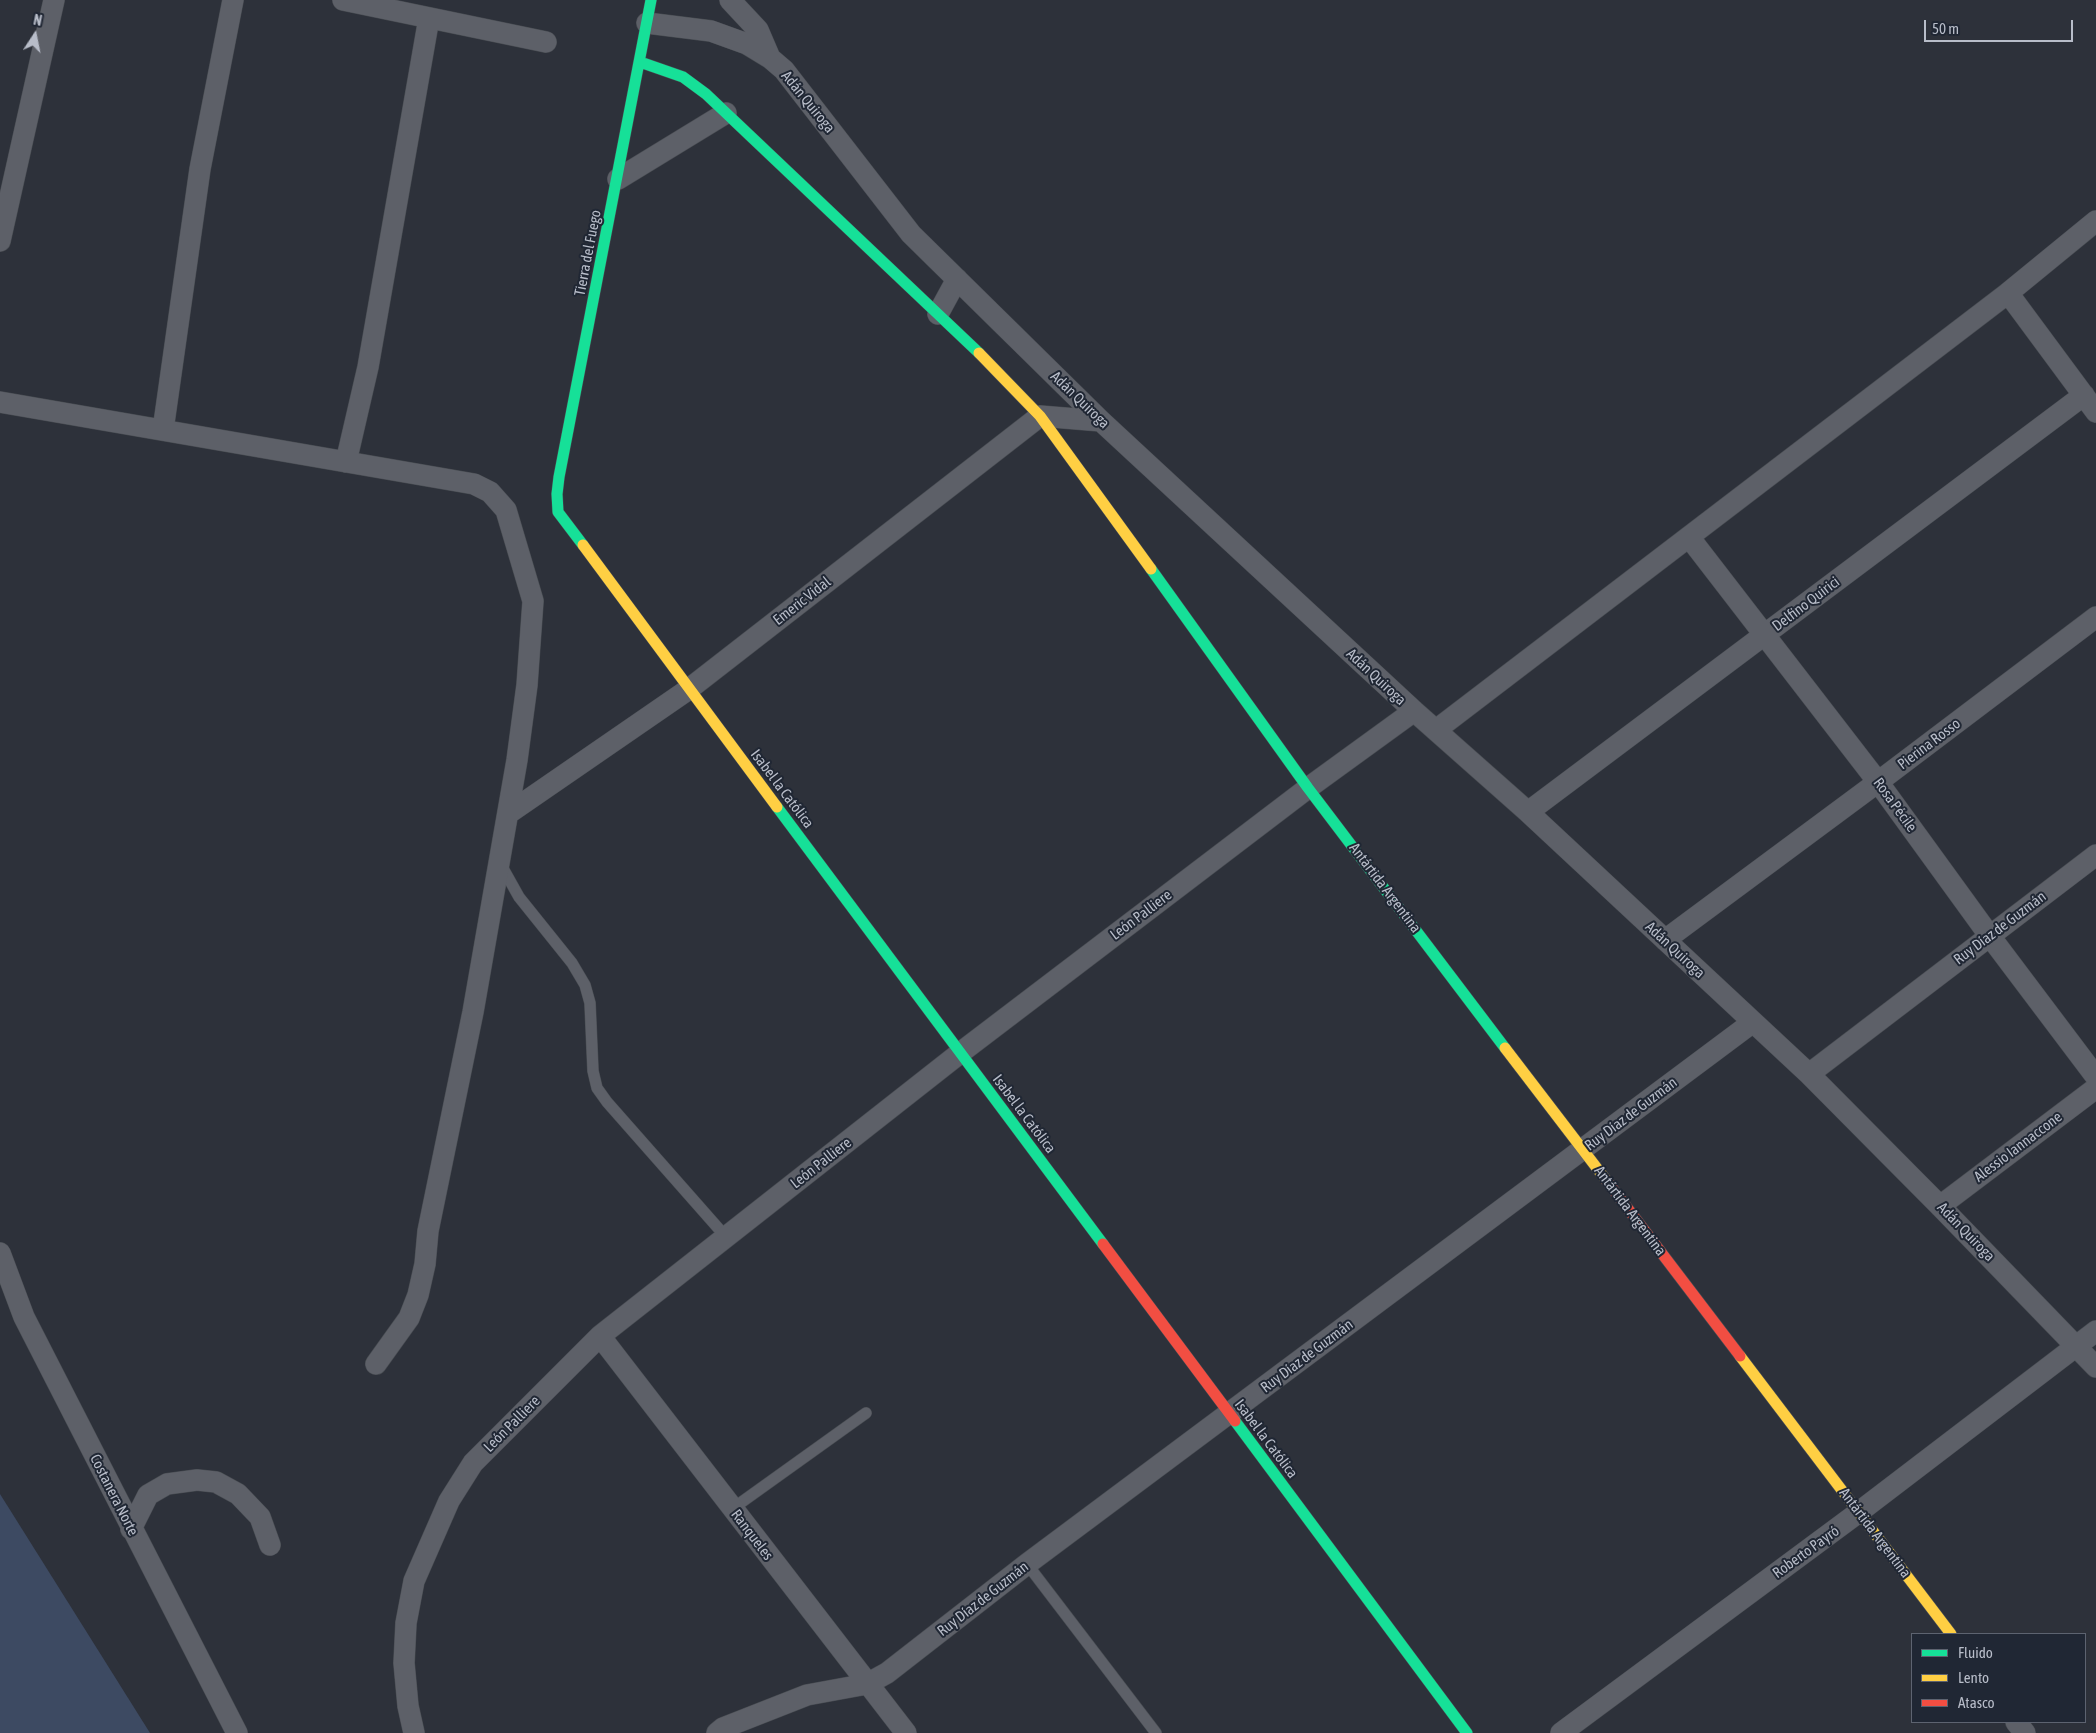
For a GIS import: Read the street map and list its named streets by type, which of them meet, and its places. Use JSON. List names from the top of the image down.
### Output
{
  "streets": {
    "street": [
      "Adán Quiroga",
      "Tierra del Fuego",
      "Emeric Vidal",
      "Delfino Quirici",
      "Pierina Rosso",
      "Isabel la Católica",
      "Rosa Pécile",
      "Antártida Argentina",
      "León Palliere",
      "Ruy Díaz de Guzmán",
      "Alessio Iannaccone",
      "Costanera Norte",
      "Ranqueles",
      "Roberto Payró"
    ]
  },
  "crossings": [
    ["Adán Quiroga", "Tierra del Fuego"],
    ["Adán Quiroga", "Delfino Quirici"],
    ["Adán Quiroga", "Pierina Rosso"],
    ["Adán Quiroga", "León Palliere"],
    ["Adán Quiroga", "Ruy Díaz de Guzmán"],
    ["Adán Quiroga", "Alessio Iannaccone"],
    ["Adán Quiroga", "Roberto Payró"],
    ["Tierra del Fuego", "Isabel la Católica"],
    ["Emeric Vidal", "Isabel la Católica"],
    ["Delfino Quirici", "Rosa Pécile"],
    ["Pierina Rosso", "Rosa Pécile"],
    ["Isabel la Católica", "León Palliere"],
    ["Isabel la Católica", "Ruy Díaz de Guzmán"],
    ["Rosa Pécile", "Ruy Díaz de Guzmán"],
    ["Antártida Argentina", "León Palliere"],
    ["Antártida Argentina", "Ruy Díaz de Guzmán"],
    ["Antártida Argentina", "Roberto Payró"],
    ["León Palliere", "Ranqueles"],
    ["Ruy Díaz de Guzmán", "Ranqueles"]
  ],
  "legend": ["Fluido", "Lento", "Atasco"],
  "scale_bar": "50 m",
  "north": "top"
}
